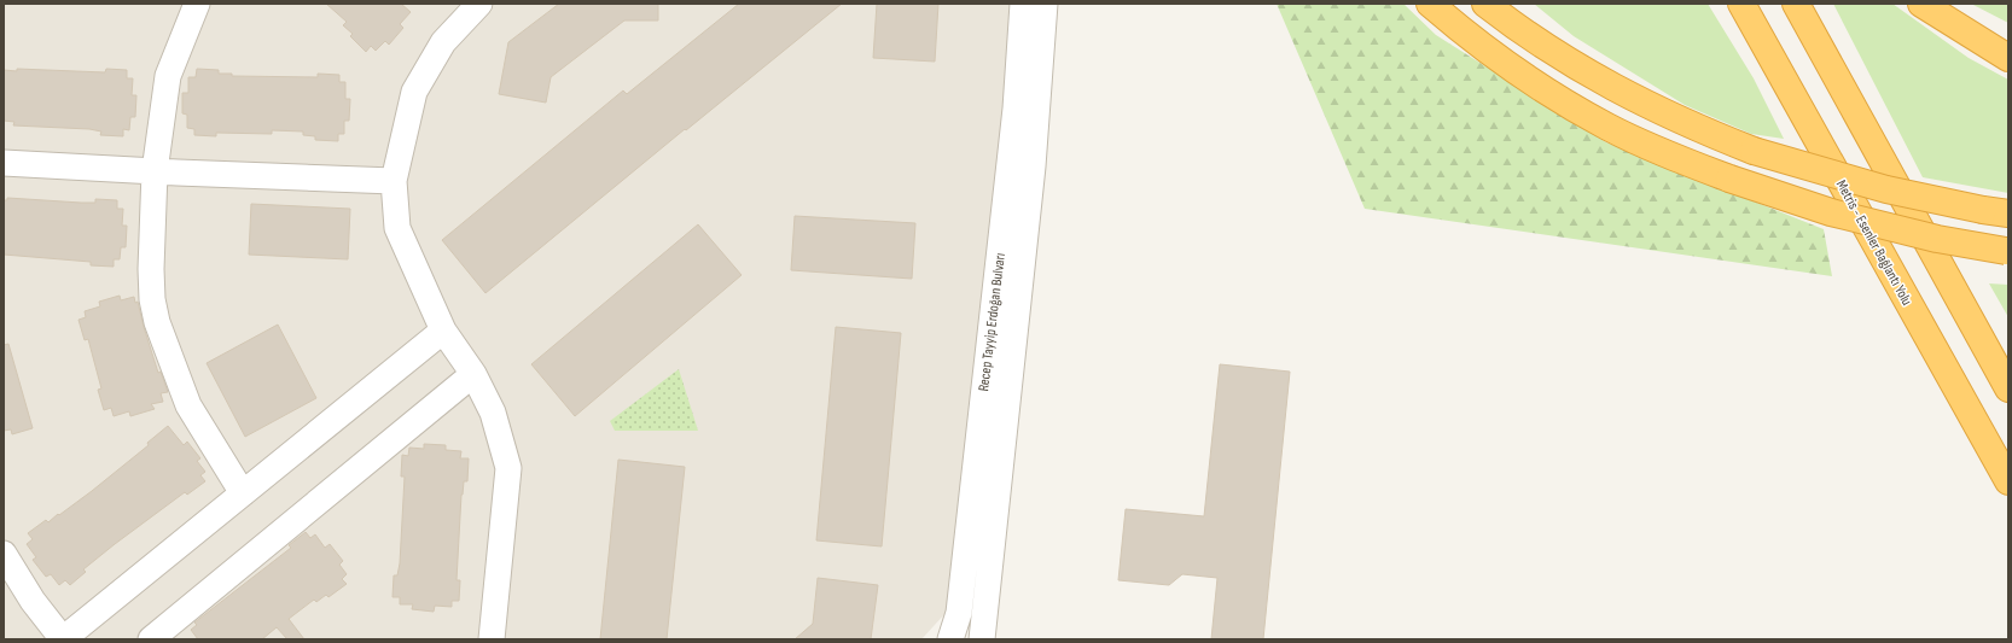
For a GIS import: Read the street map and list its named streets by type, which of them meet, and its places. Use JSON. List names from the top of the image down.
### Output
{
  "streets": {
    "highway": ["Metris - Esenler Bağlantı Yolu"],
    "street": ["Recep Tayyip Erdoğan Bulvarı"]
  }
}
